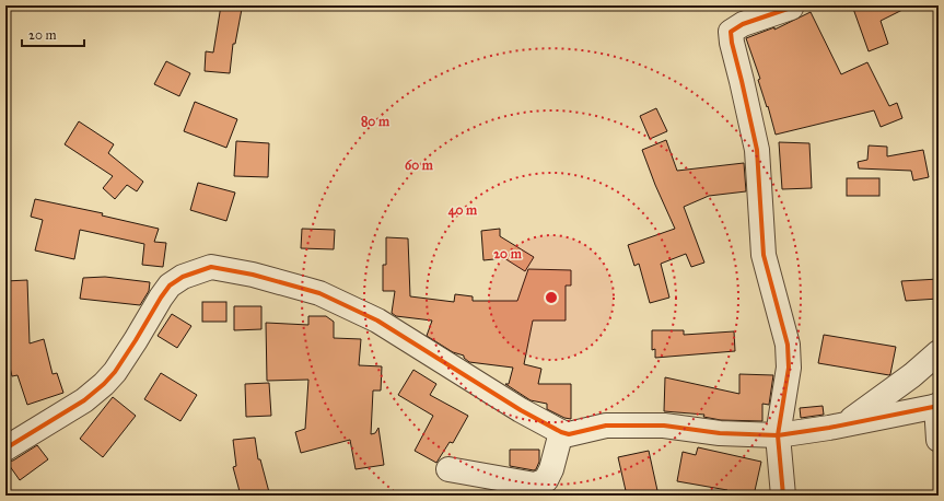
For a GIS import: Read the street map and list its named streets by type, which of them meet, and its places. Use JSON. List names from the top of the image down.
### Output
{
  "scale_bar": "20 m",
  "rings": [
    "80 m",
    "60 m",
    "40 m",
    "20 m"
  ]
}
